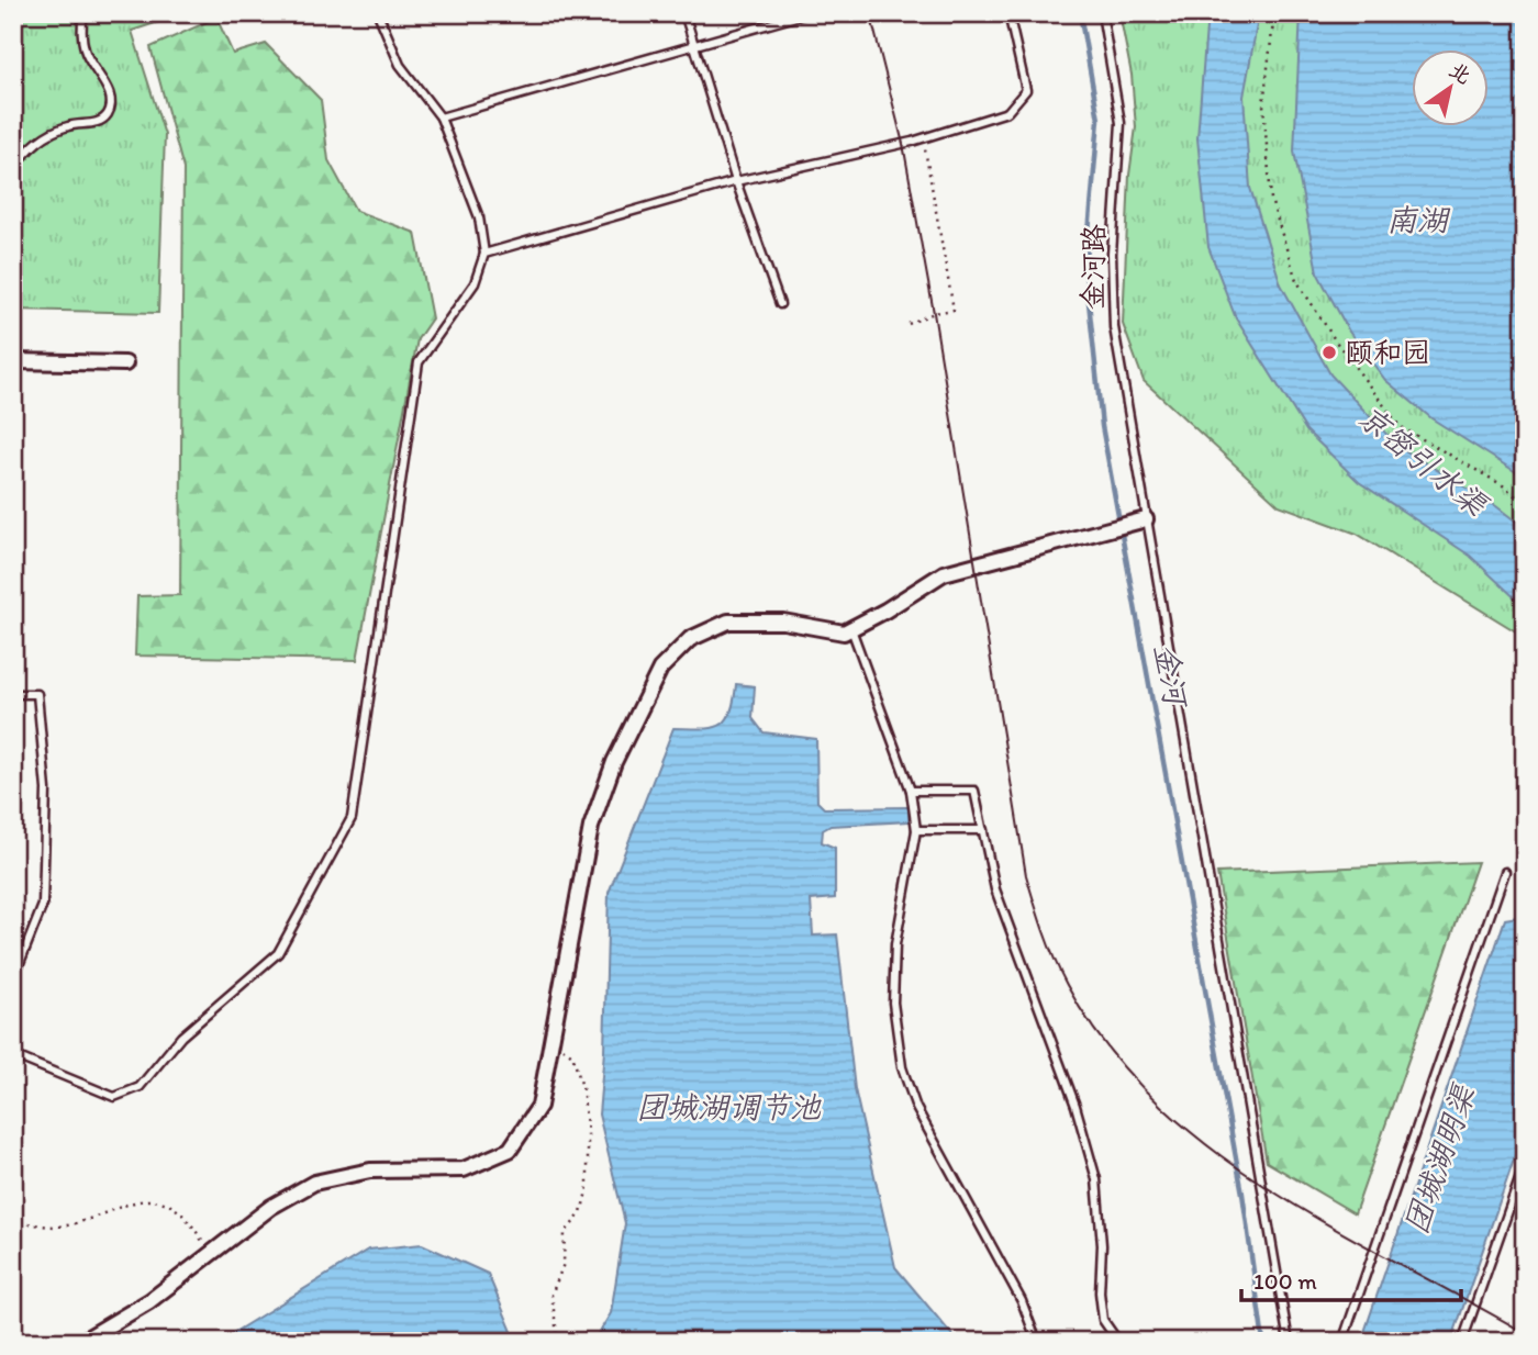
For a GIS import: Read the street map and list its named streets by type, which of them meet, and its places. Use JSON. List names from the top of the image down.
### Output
{
  "streets": {
    "lane": ["金河路"]
  },
  "water": [
    "南湖",
    "京密引水渠",
    "金河",
    "团城湖调节池",
    "团城湖明渠"
  ],
  "places": ["颐和园"],
  "scale_bar": "100 m",
  "north": "top right"
}
